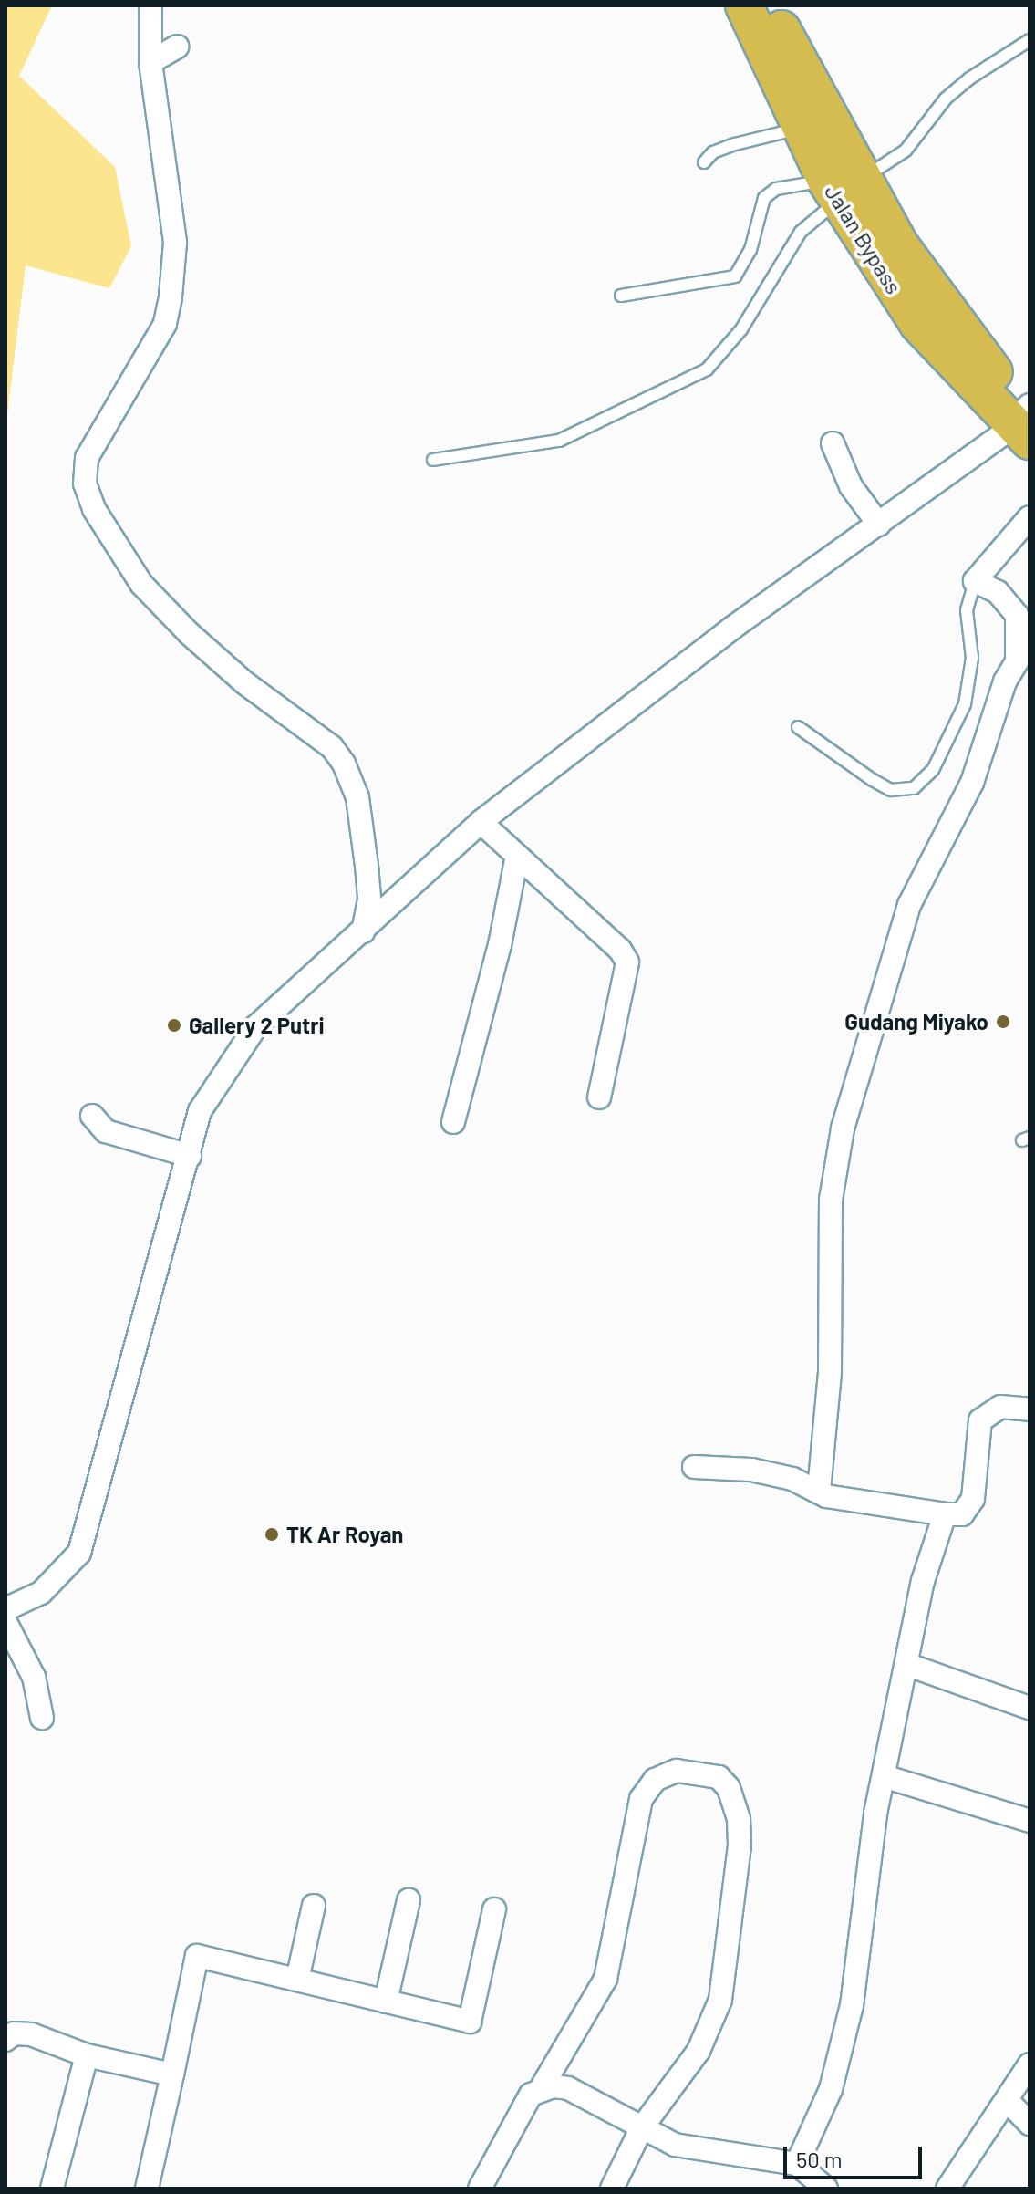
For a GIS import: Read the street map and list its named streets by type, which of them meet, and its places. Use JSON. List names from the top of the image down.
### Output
{
  "streets": {
    "highway": ["Jalan Bypass"]
  },
  "places": ["Gudang Miyako", "Gallery 2 Putri", "TK Ar Royan"],
  "scale_bar": "50 m"
}
